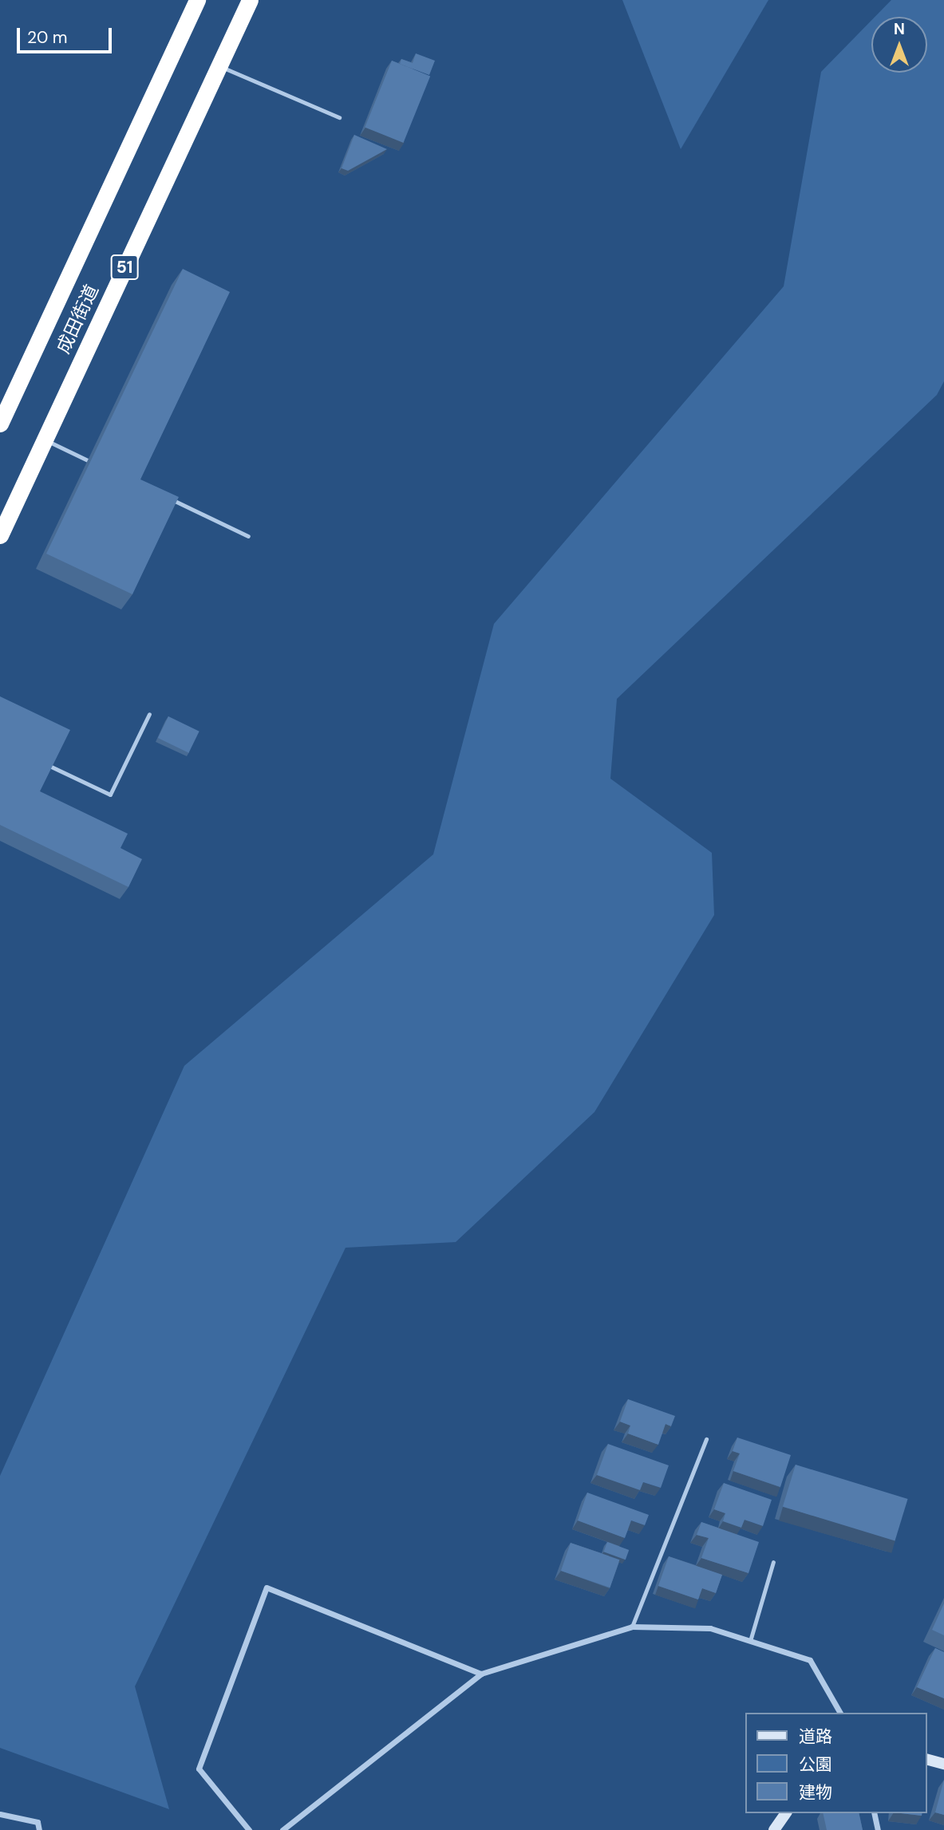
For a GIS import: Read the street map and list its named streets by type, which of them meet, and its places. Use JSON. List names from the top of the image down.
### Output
{
  "streets": {
    "highway": ["51", "成田街道"]
  },
  "legend": ["道路", "公園", "建物"],
  "scale_bar": "20 m",
  "north": "top"
}
